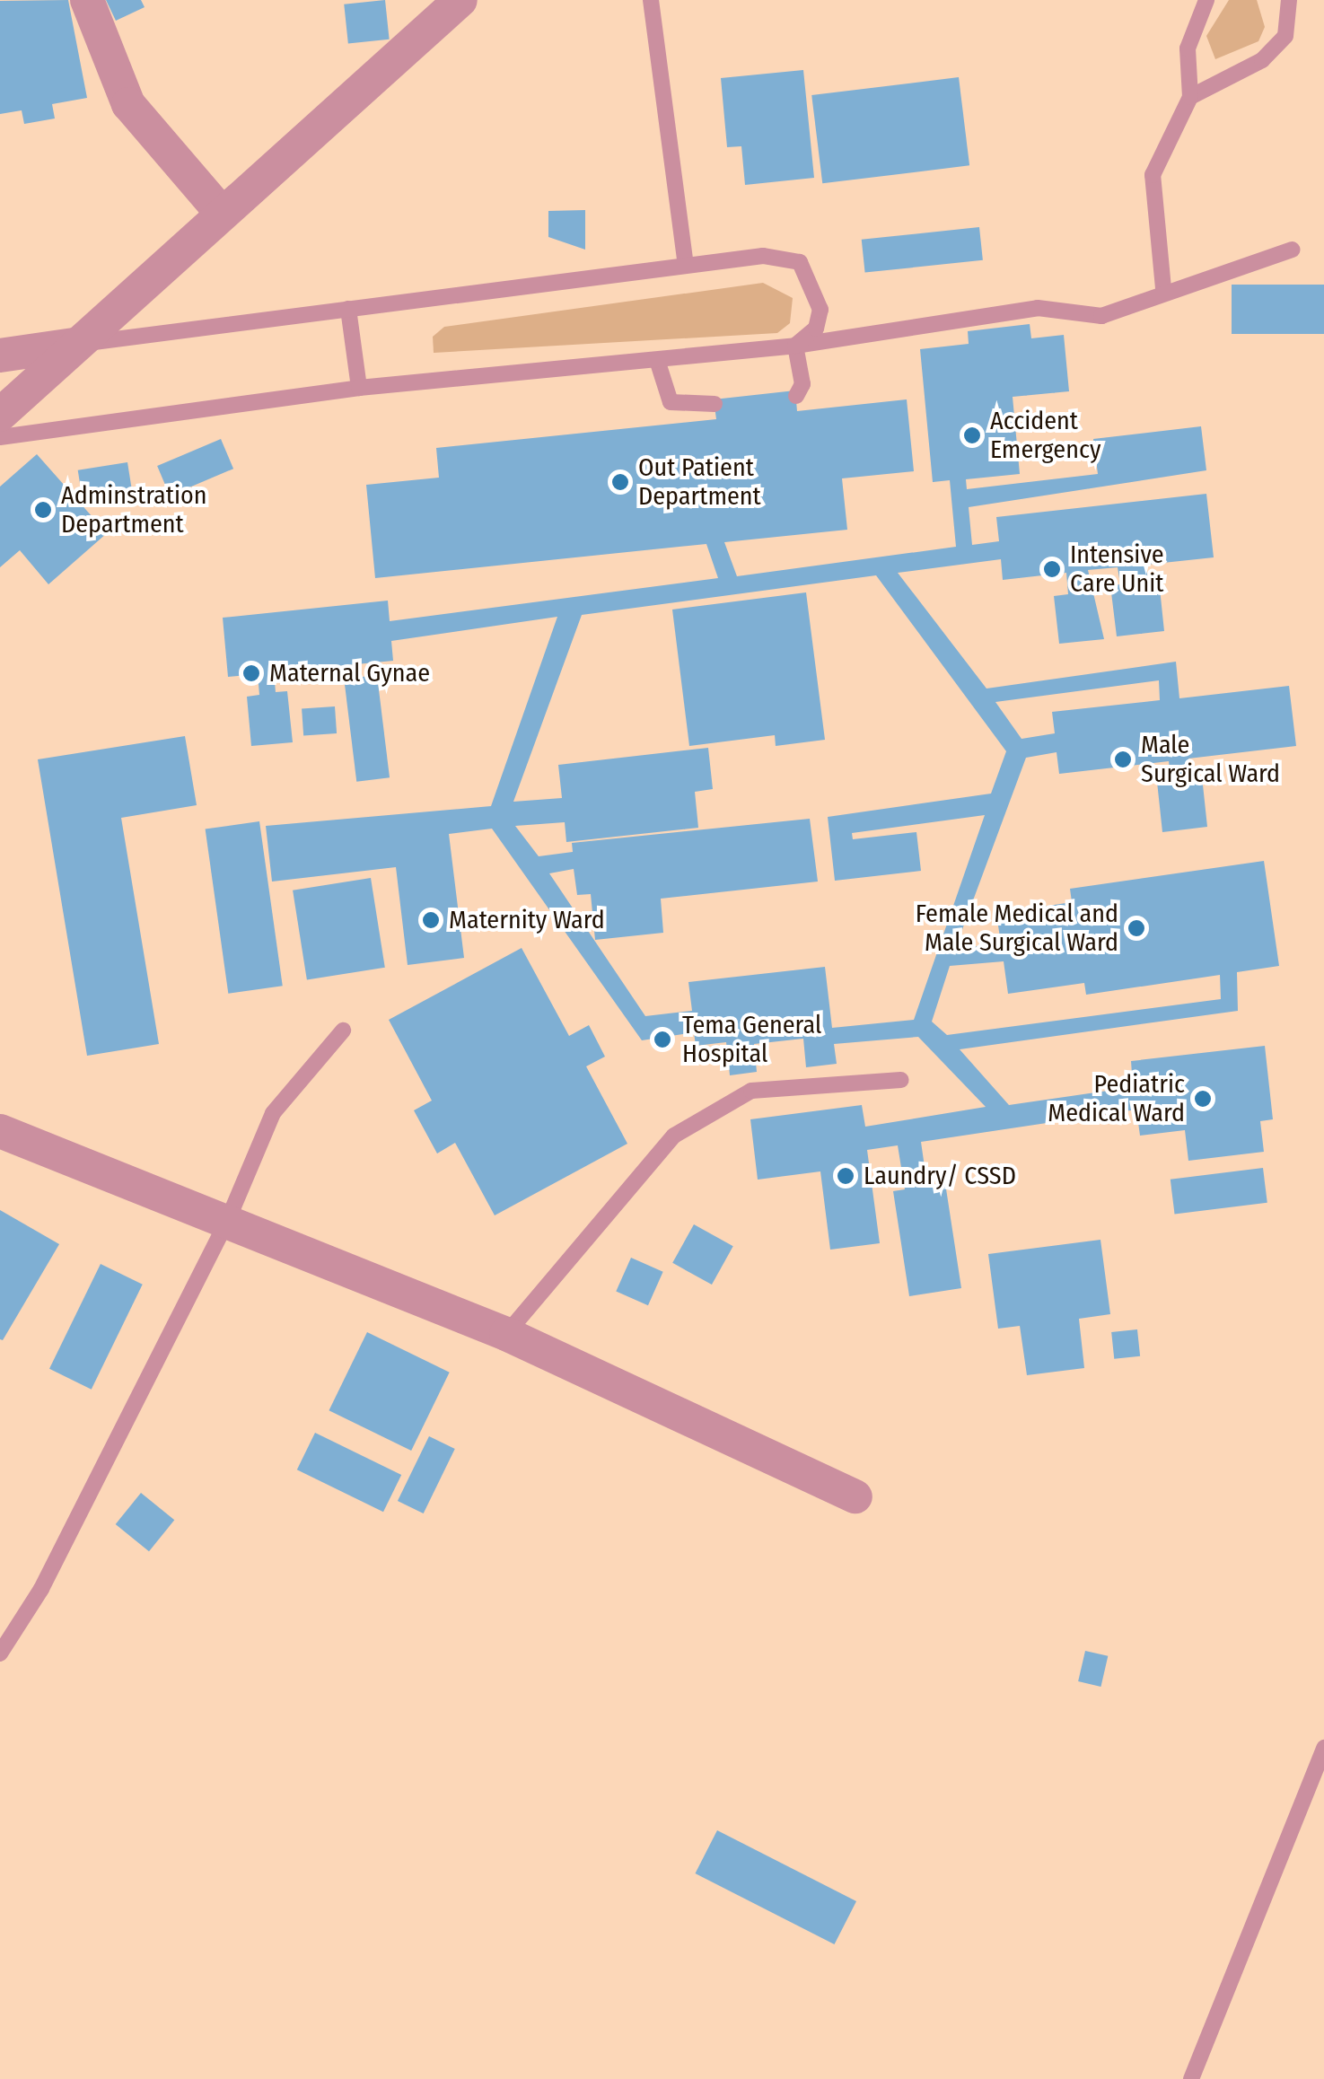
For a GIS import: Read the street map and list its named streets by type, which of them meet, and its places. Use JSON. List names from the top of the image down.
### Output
{
  "places": [
    "Accident Emergency",
    "Out Patient Department",
    "Adminstration Department",
    "Intensive Care Unit",
    "Maternal Gynae",
    "Male Surgical Ward",
    "Maternity Ward",
    "Female Medical and Male Surgical Ward",
    "Tema General Hospital",
    "Pediatric Medical Ward",
    "Laundry/ CSSD"
  ]
}
